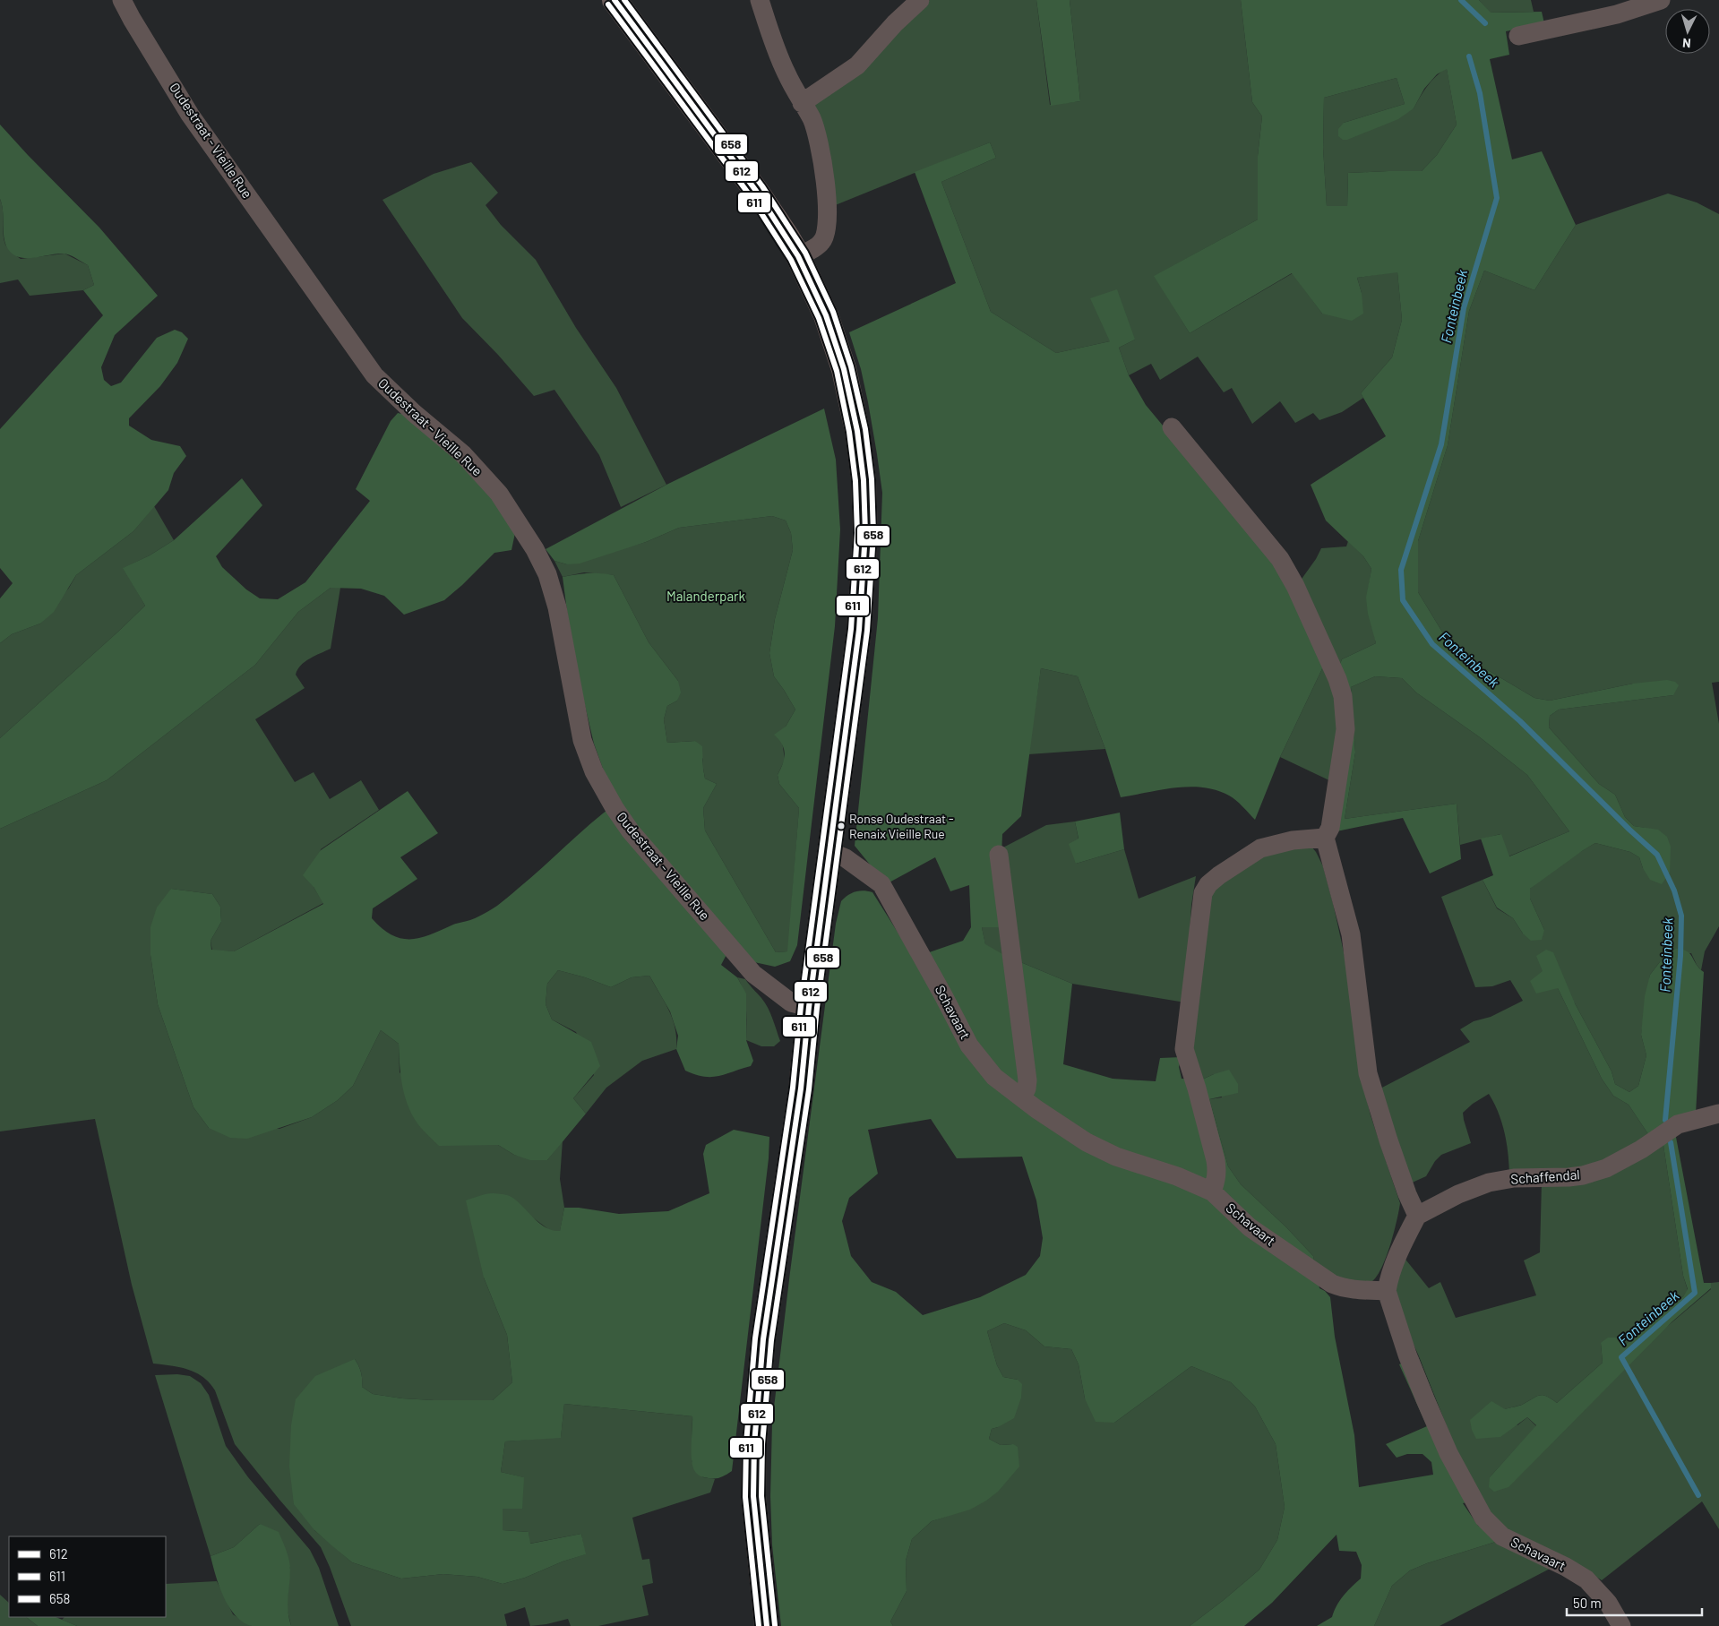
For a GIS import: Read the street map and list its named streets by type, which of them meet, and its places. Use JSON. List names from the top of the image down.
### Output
{
  "streets": {
    "street": ["Oudestraat - Vieille Rue", "Schavaart", "Schaffendal"]
  },
  "water": ["Fonteinbeek"],
  "parks": ["Malanderpark"],
  "places": ["Ronse Oudestraat - Renaix Vieille Rue"],
  "lines": ["transit line 612", "transit line 658", "transit line 611"],
  "legend": ["612", "611", "658"],
  "scale_bar": "50 m",
  "north": "bottom"
}
